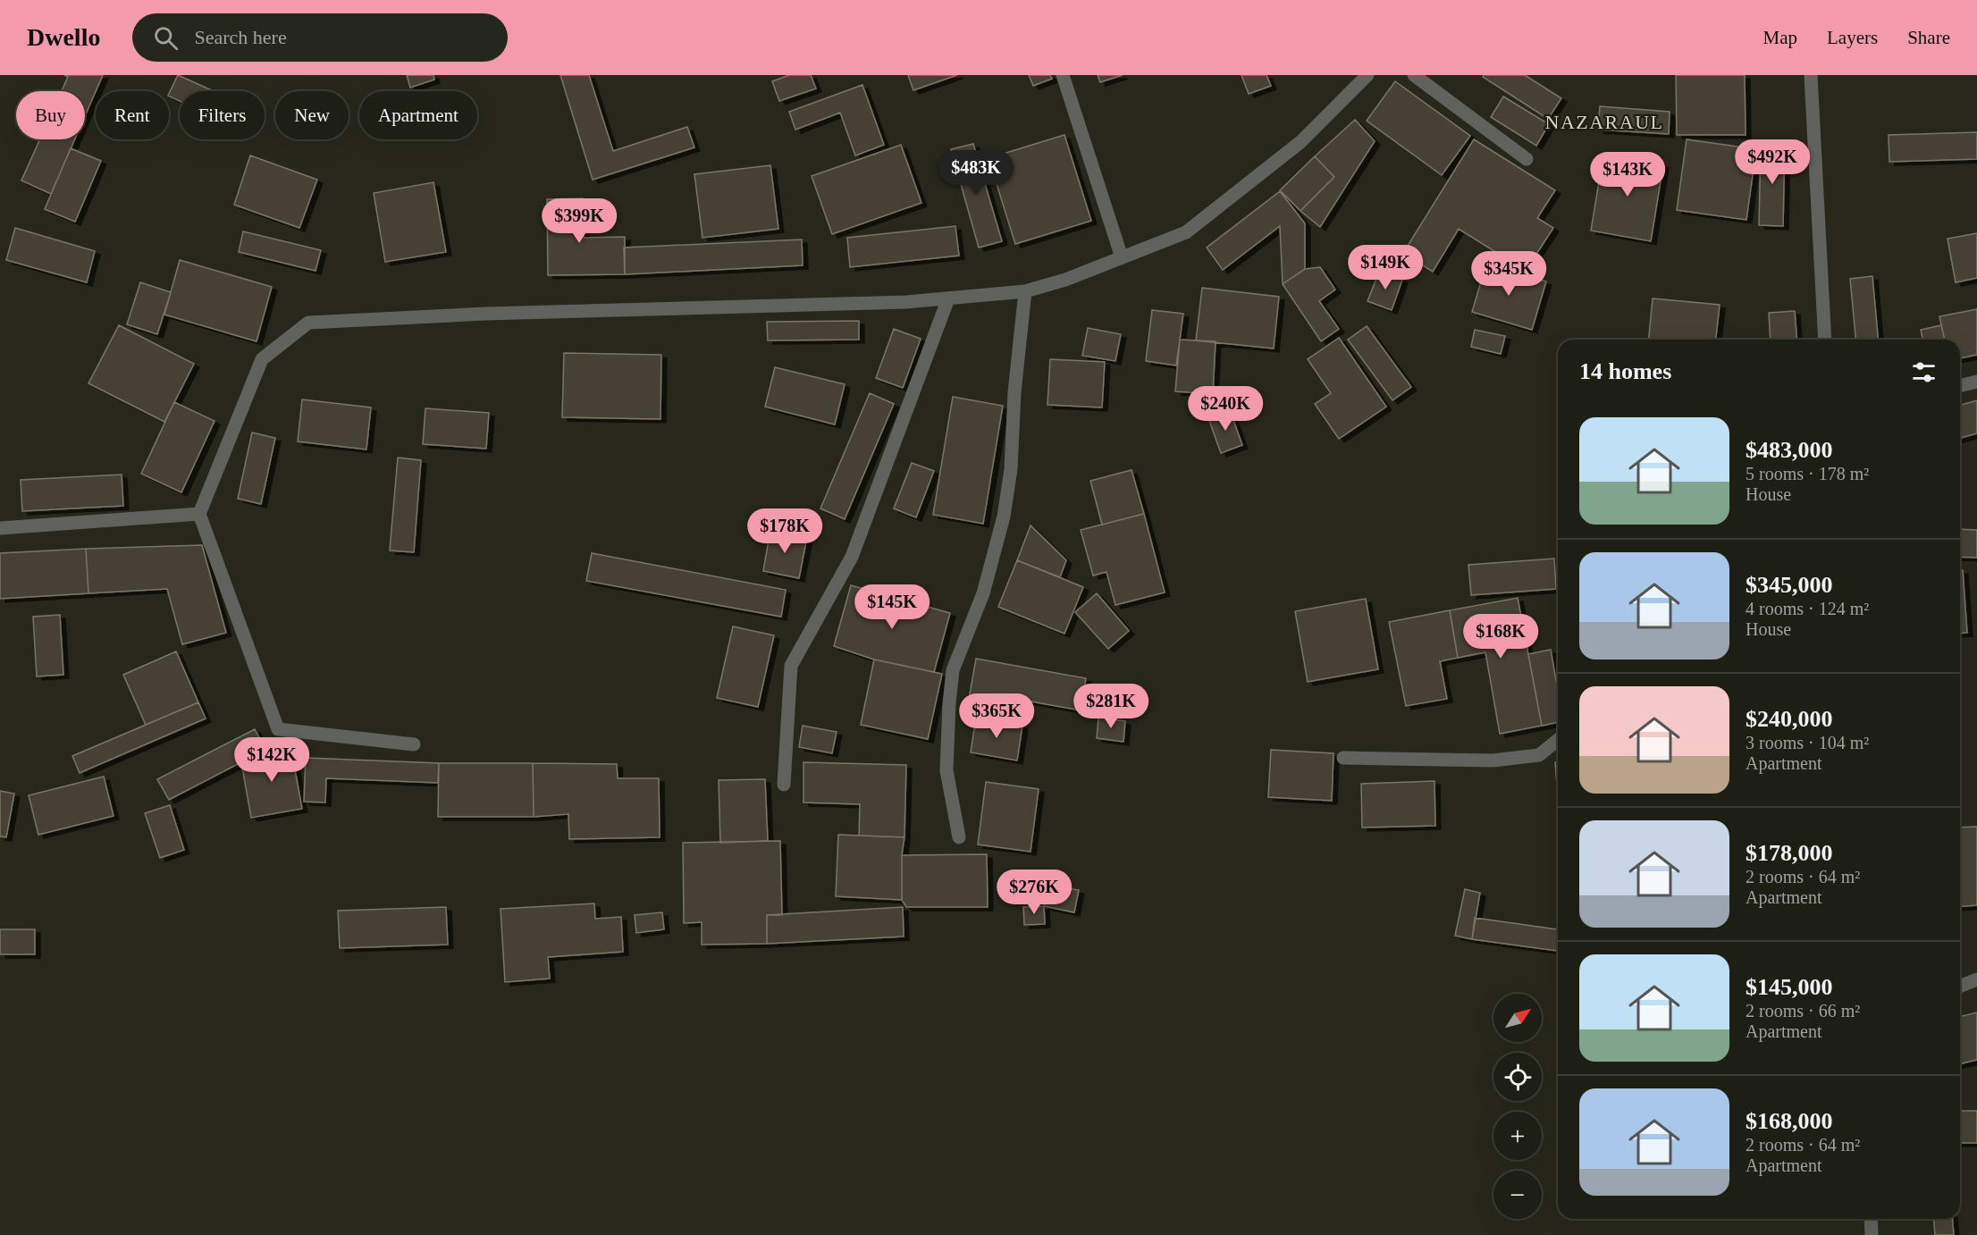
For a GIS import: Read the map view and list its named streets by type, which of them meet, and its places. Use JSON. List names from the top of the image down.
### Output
{
  "districts": ["NAZARAUL"],
  "north": "top right",
  "page": {
    "header": "Dwello",
    "search": "Search here",
    "nav": ["Map", "Layers", "Share"],
    "chip": [
      "Buy",
      "Rent",
      "Filters",
      "New",
      "Apartment"
    ],
    "price": [
      "$492K",
      "$483K",
      "$143K",
      "$399K",
      "$149K",
      "$345K",
      "$240K",
      "$178K",
      "$145K",
      "$168K",
      "$281K",
      "$365K",
      "$142K",
      "$276K"
    ],
    "heading": "14 homes",
    "list": [
      {
        "name": "$483,000",
        "note": "5 rooms · 178 m² · House"
      },
      {
        "name": "$345,000",
        "note": "4 rooms · 124 m² · House"
      },
      {
        "name": "$240,000",
        "note": "3 rooms · 104 m² · Apartment"
      },
      {
        "name": "$178,000",
        "note": "2 rooms · 64 m² · Apartment"
      },
      {
        "name": "$145,000",
        "note": "2 rooms · 66 m² · Apartment"
      },
      {
        "name": "$168,000",
        "note": "2 rooms · 64 m² · Apartment"
      }
    ],
    "map_buttons": ["+", "−"]
  }
}
